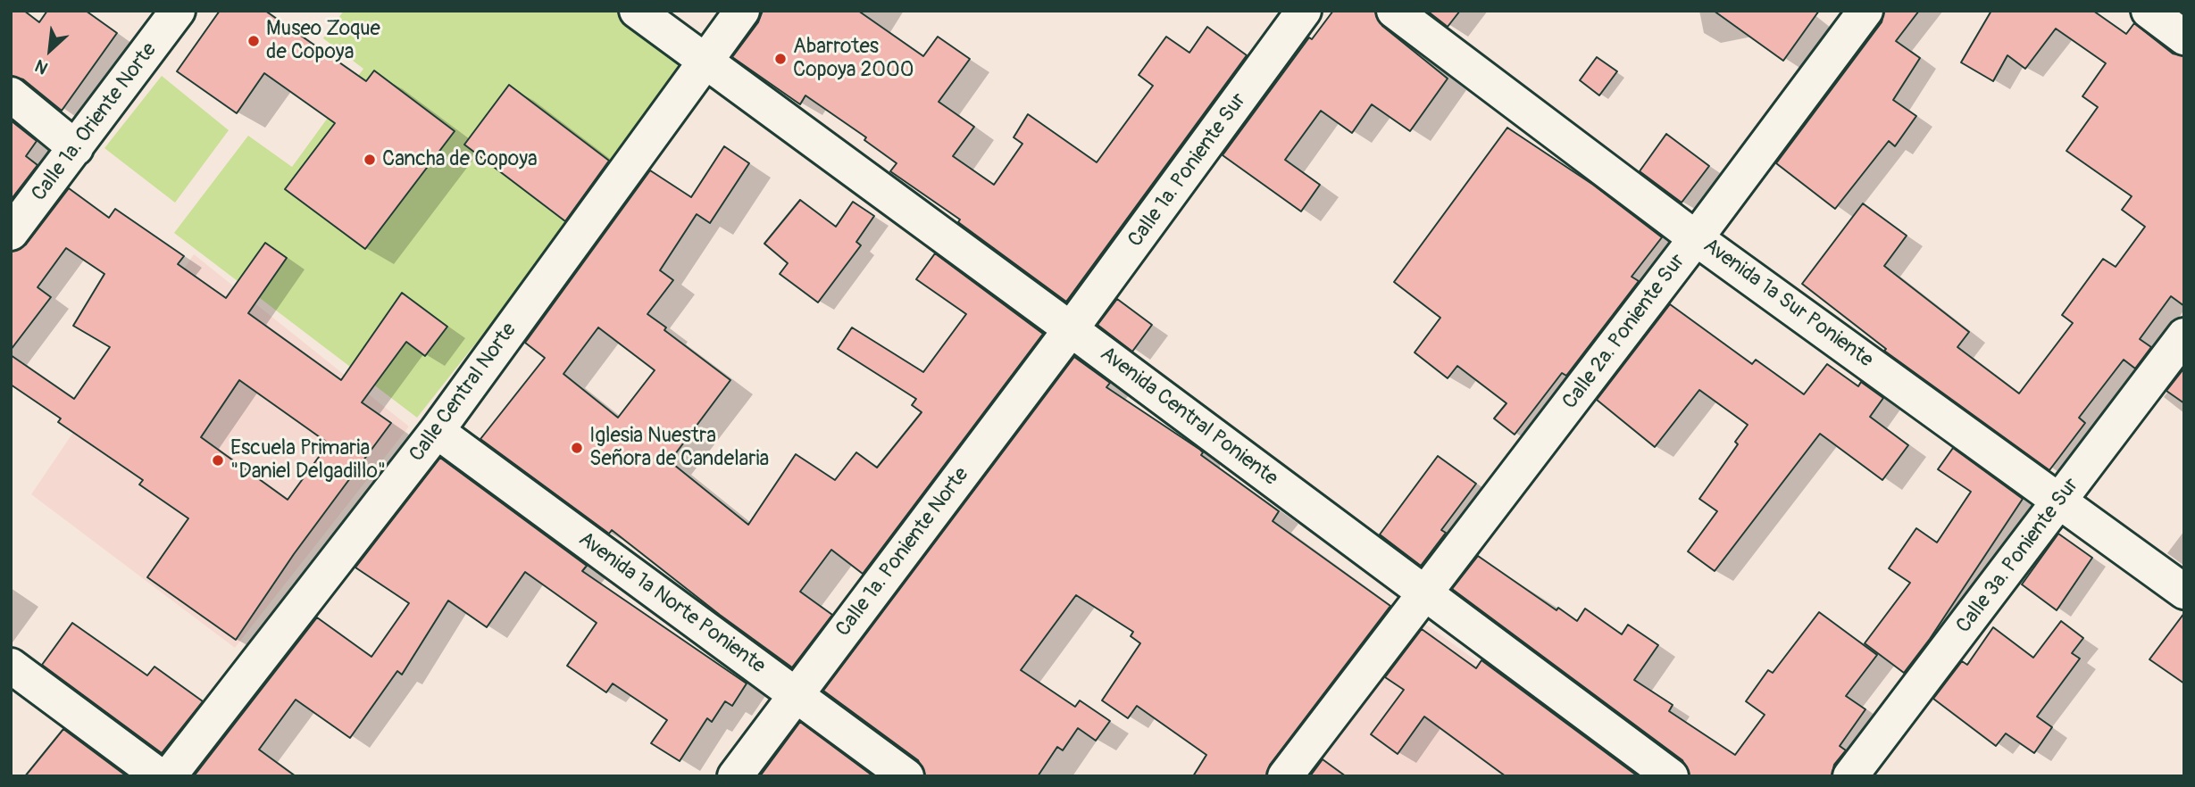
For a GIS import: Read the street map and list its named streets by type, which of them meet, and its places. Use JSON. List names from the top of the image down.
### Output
{
  "streets": {
    "street": [
      "Calle 1a. Oriente Norte",
      "Calle 1a. Poniente Sur",
      "Avenida 1a Sur Poniente",
      "Calle 2a. Poniente Sur",
      "Calle Central Norte",
      "Avenida Central Poniente",
      "Calle 1a. Poniente Norte",
      "Calle 3a. Poniente Sur",
      "Avenida 1a Norte Poniente"
    ]
  },
  "crossings": [
    ["Calle 1a. Poniente Sur", "Avenida Central Poniente"],
    ["Calle 1a. Poniente Sur", "Calle 1a. Poniente Norte"],
    ["Avenida 1a Sur Poniente", "Calle 2a. Poniente Sur"],
    ["Avenida 1a Sur Poniente", "Calle 3a. Poniente Sur"],
    ["Calle 2a. Poniente Sur", "Avenida Central Poniente"],
    ["Calle Central Norte", "Avenida Central Poniente"],
    ["Calle Central Norte", "Avenida 1a Norte Poniente"],
    ["Avenida Central Poniente", "Calle 1a. Poniente Norte"],
    ["Calle 1a. Poniente Norte", "Avenida 1a Norte Poniente"]
  ],
  "places": [
    "Museo Zoque de Copoya",
    "Abarrotes Copoya 2000",
    "Cancha de Copoya",
    "Iglesia Nuestra Señora de Candelaria",
    "Escuela Primaria \"Daniel Delgadillo\""
  ],
  "north": "bottom left"
}
